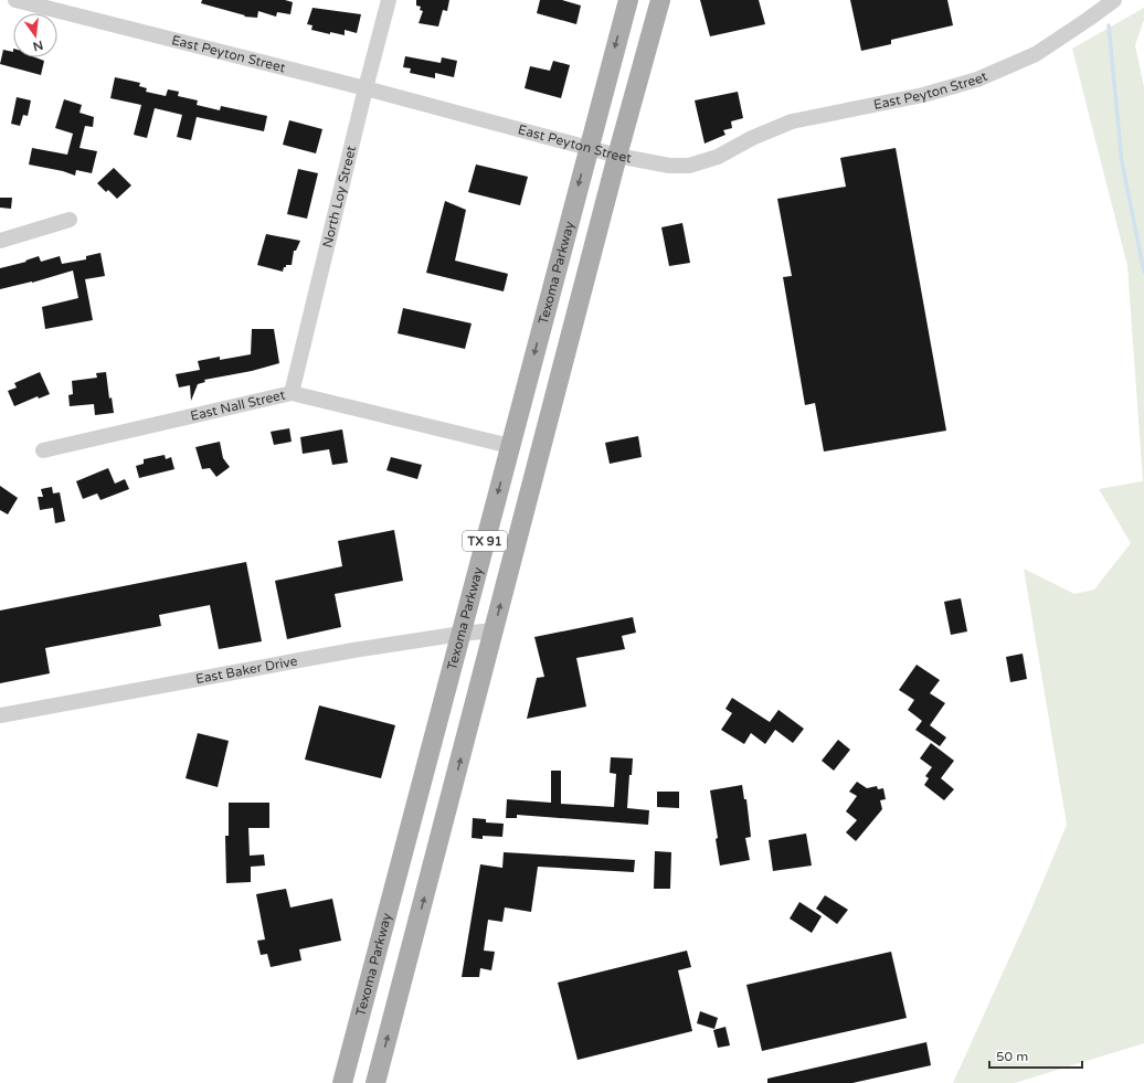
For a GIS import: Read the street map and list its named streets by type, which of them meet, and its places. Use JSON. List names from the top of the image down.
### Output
{
  "streets": {
    "main road": ["Texoma Parkway", "TX 91"],
    "street": [
      "East Peyton Street",
      "North Loy Street",
      "East Nall Street",
      "East Baker Drive"
    ]
  },
  "crossings": [
    ["East Peyton Street", "North Loy Street"],
    ["East Peyton Street", "Texoma Parkway"],
    ["East Peyton Street", "TX 91"],
    ["North Loy Street", "East Nall Street"],
    ["Texoma Parkway", "East Nall Street"],
    ["Texoma Parkway", "East Baker Drive"],
    ["TX 91", "East Baker Drive"]
  ],
  "scale_bar": "50 m",
  "north": "bottom"
}
